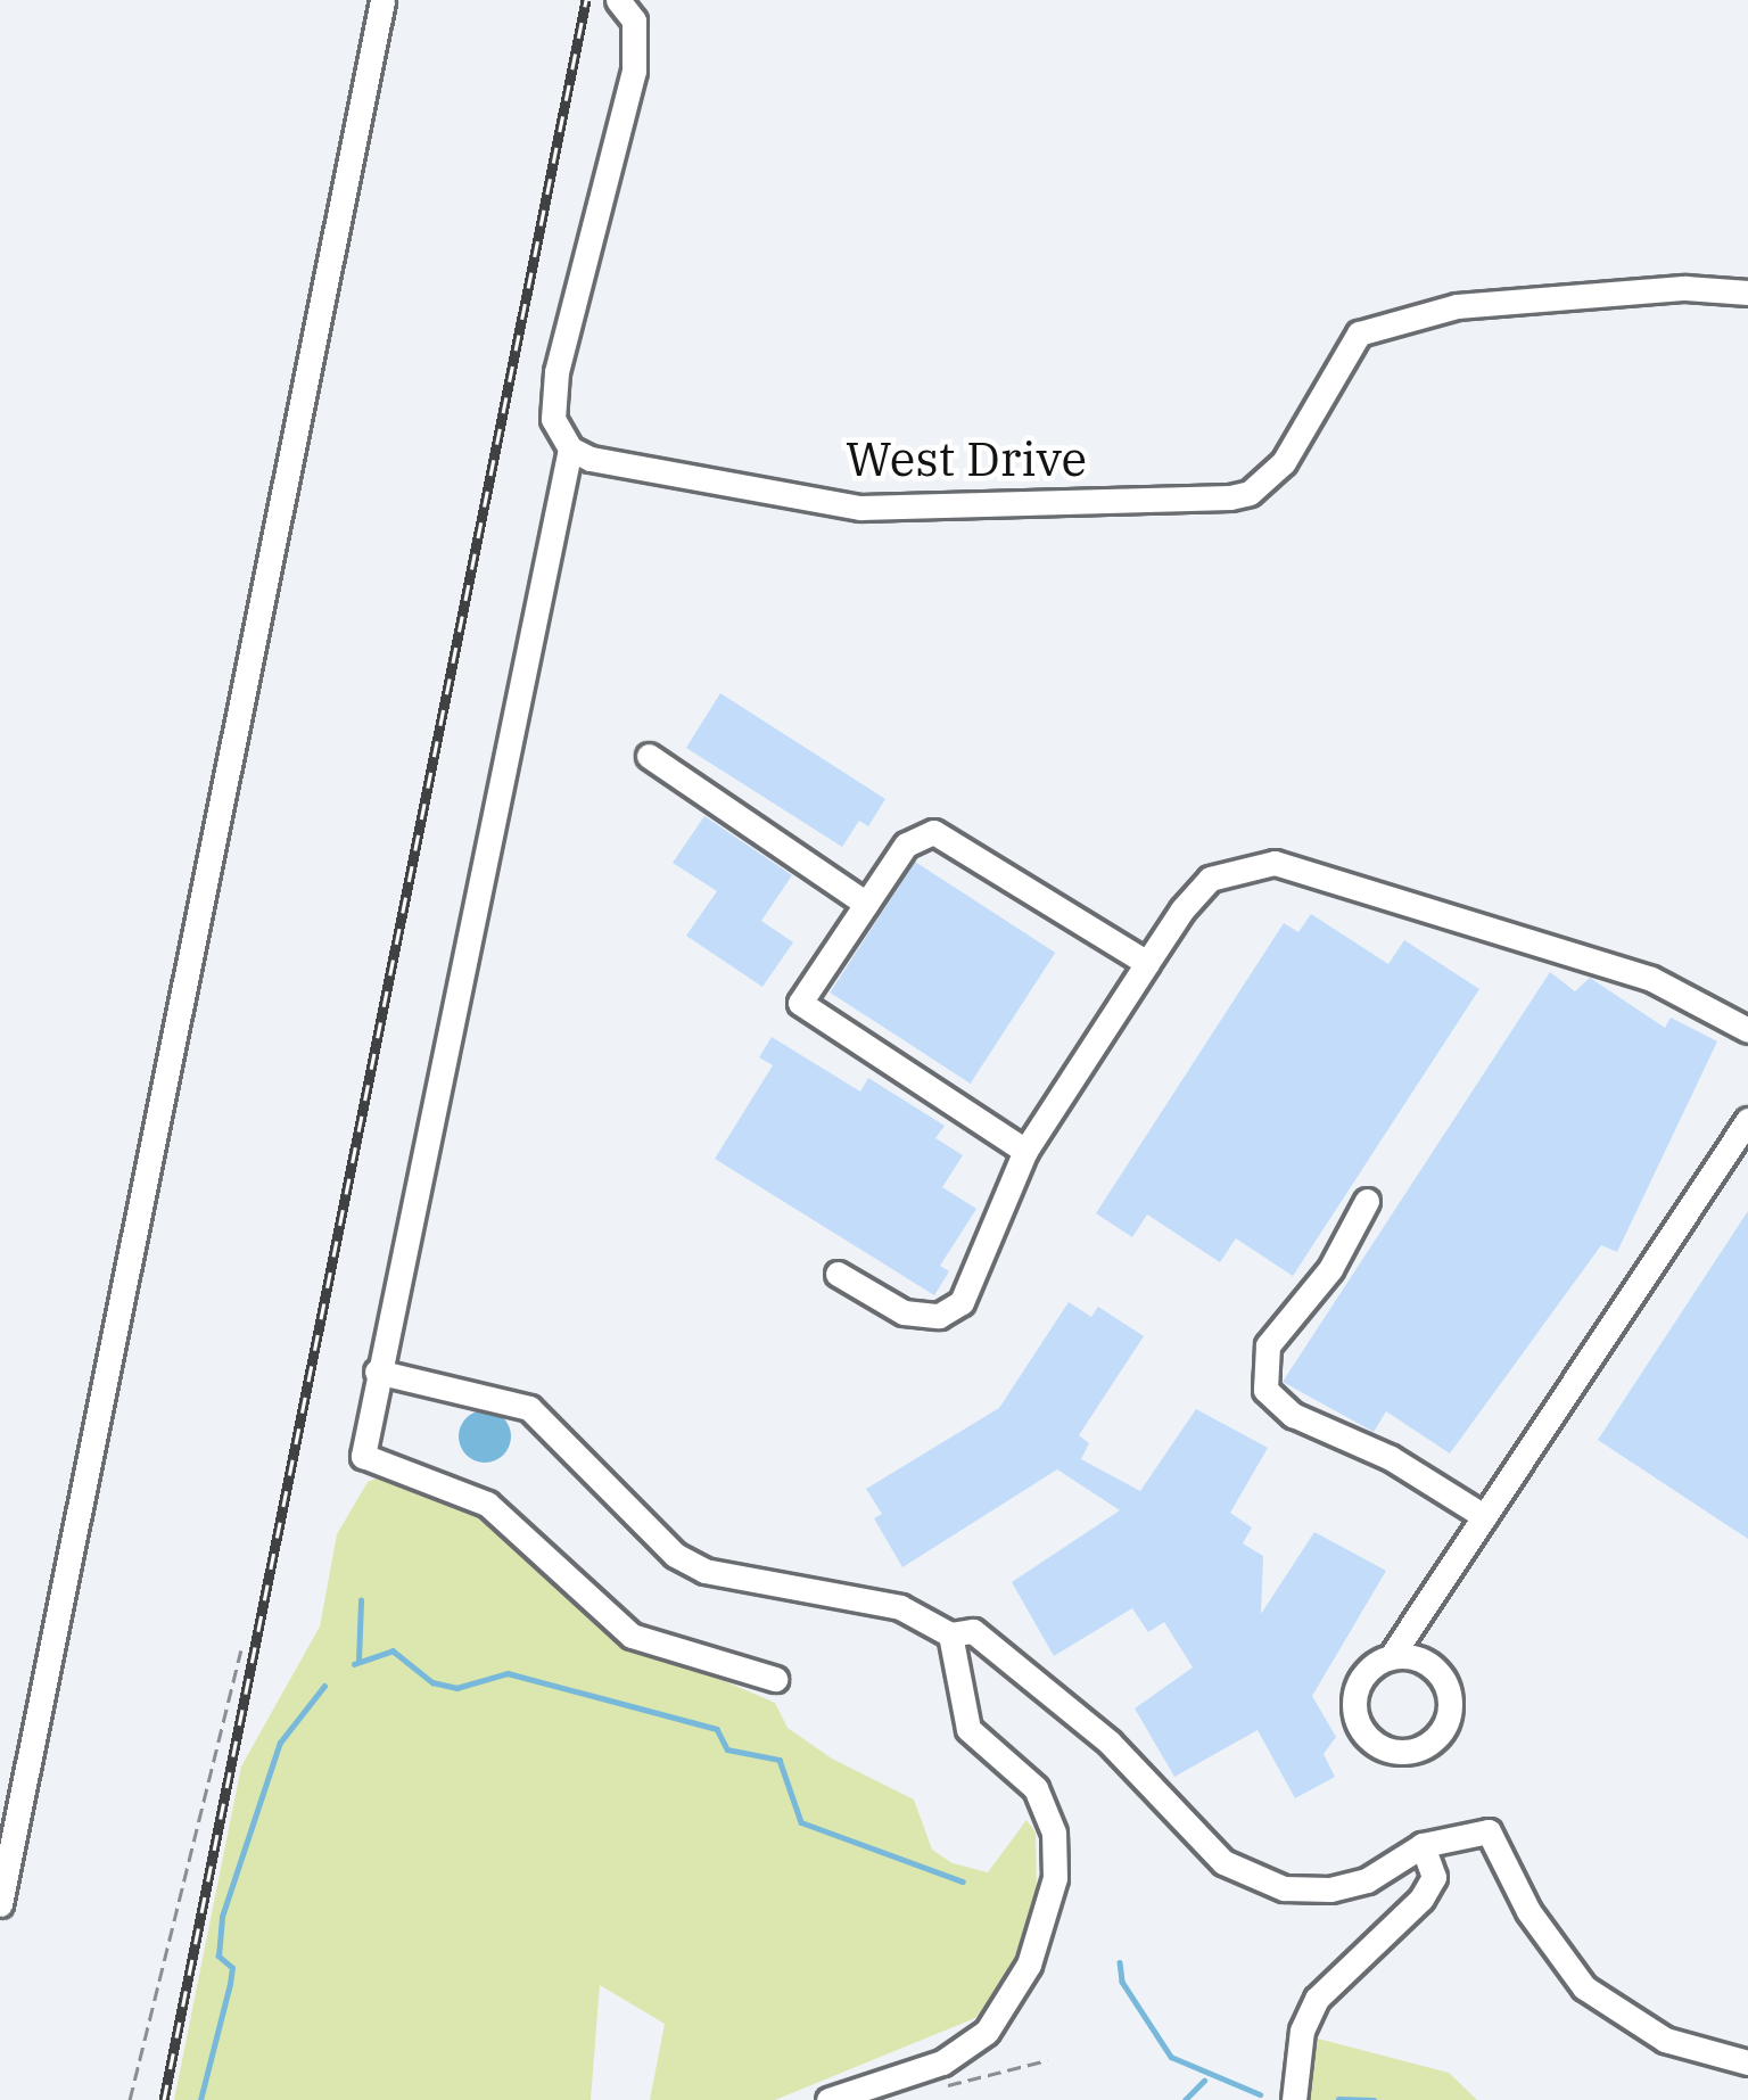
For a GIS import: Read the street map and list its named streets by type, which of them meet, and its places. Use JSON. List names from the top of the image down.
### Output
{
  "streets": {
    "street": ["West Drive"]
  }
}
